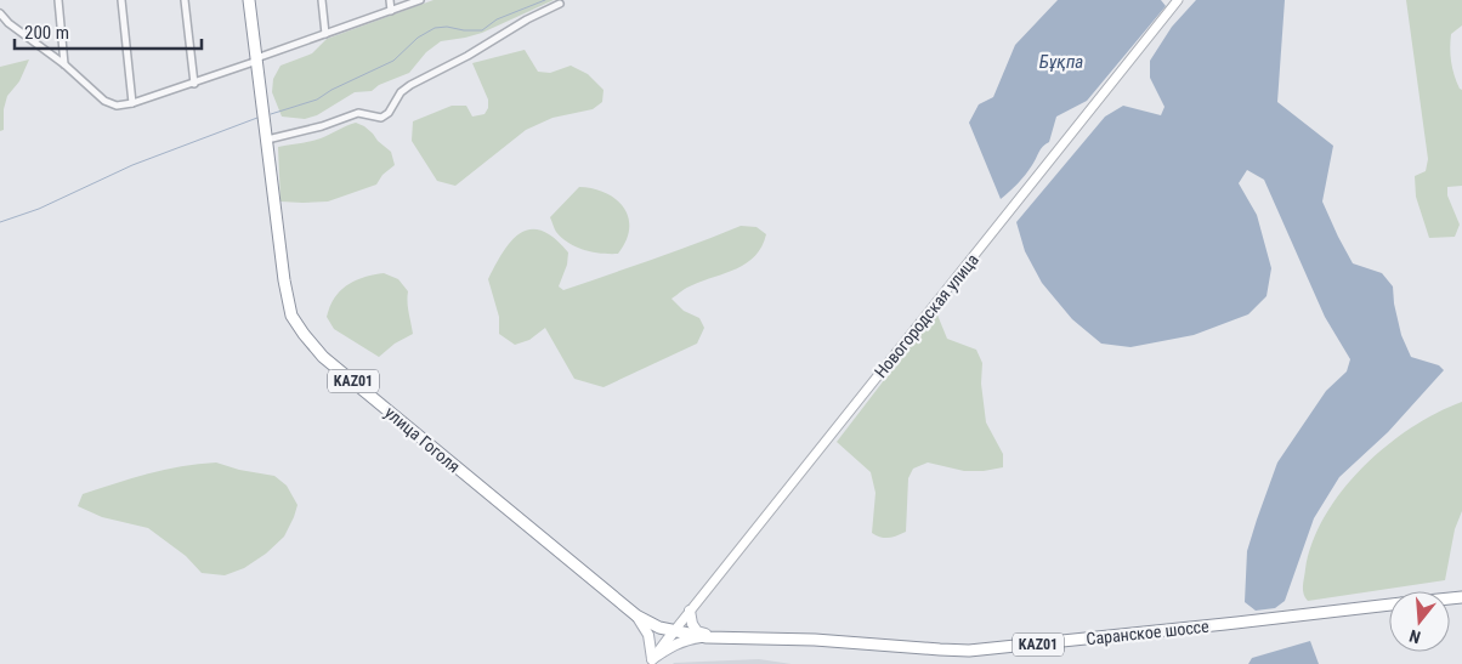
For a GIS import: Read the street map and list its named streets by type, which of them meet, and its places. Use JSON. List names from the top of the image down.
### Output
{
  "streets": {
    "highway": [
      "KАZ01",
      "улица Гоголя",
      "Саранское шоссе",
      "KAZ01"
    ],
    "street": ["Новогородская улица"]
  },
  "crossings": [
    ["Новогородская улица", "улица Гоголя"],
    ["Новогородская улица", "Саранское шоссе"],
    ["улица Гоголя", "Саранское шоссе"]
  ],
  "water": ["Бұқпа"],
  "scale_bar": "200 m",
  "north": "bottom"
}
